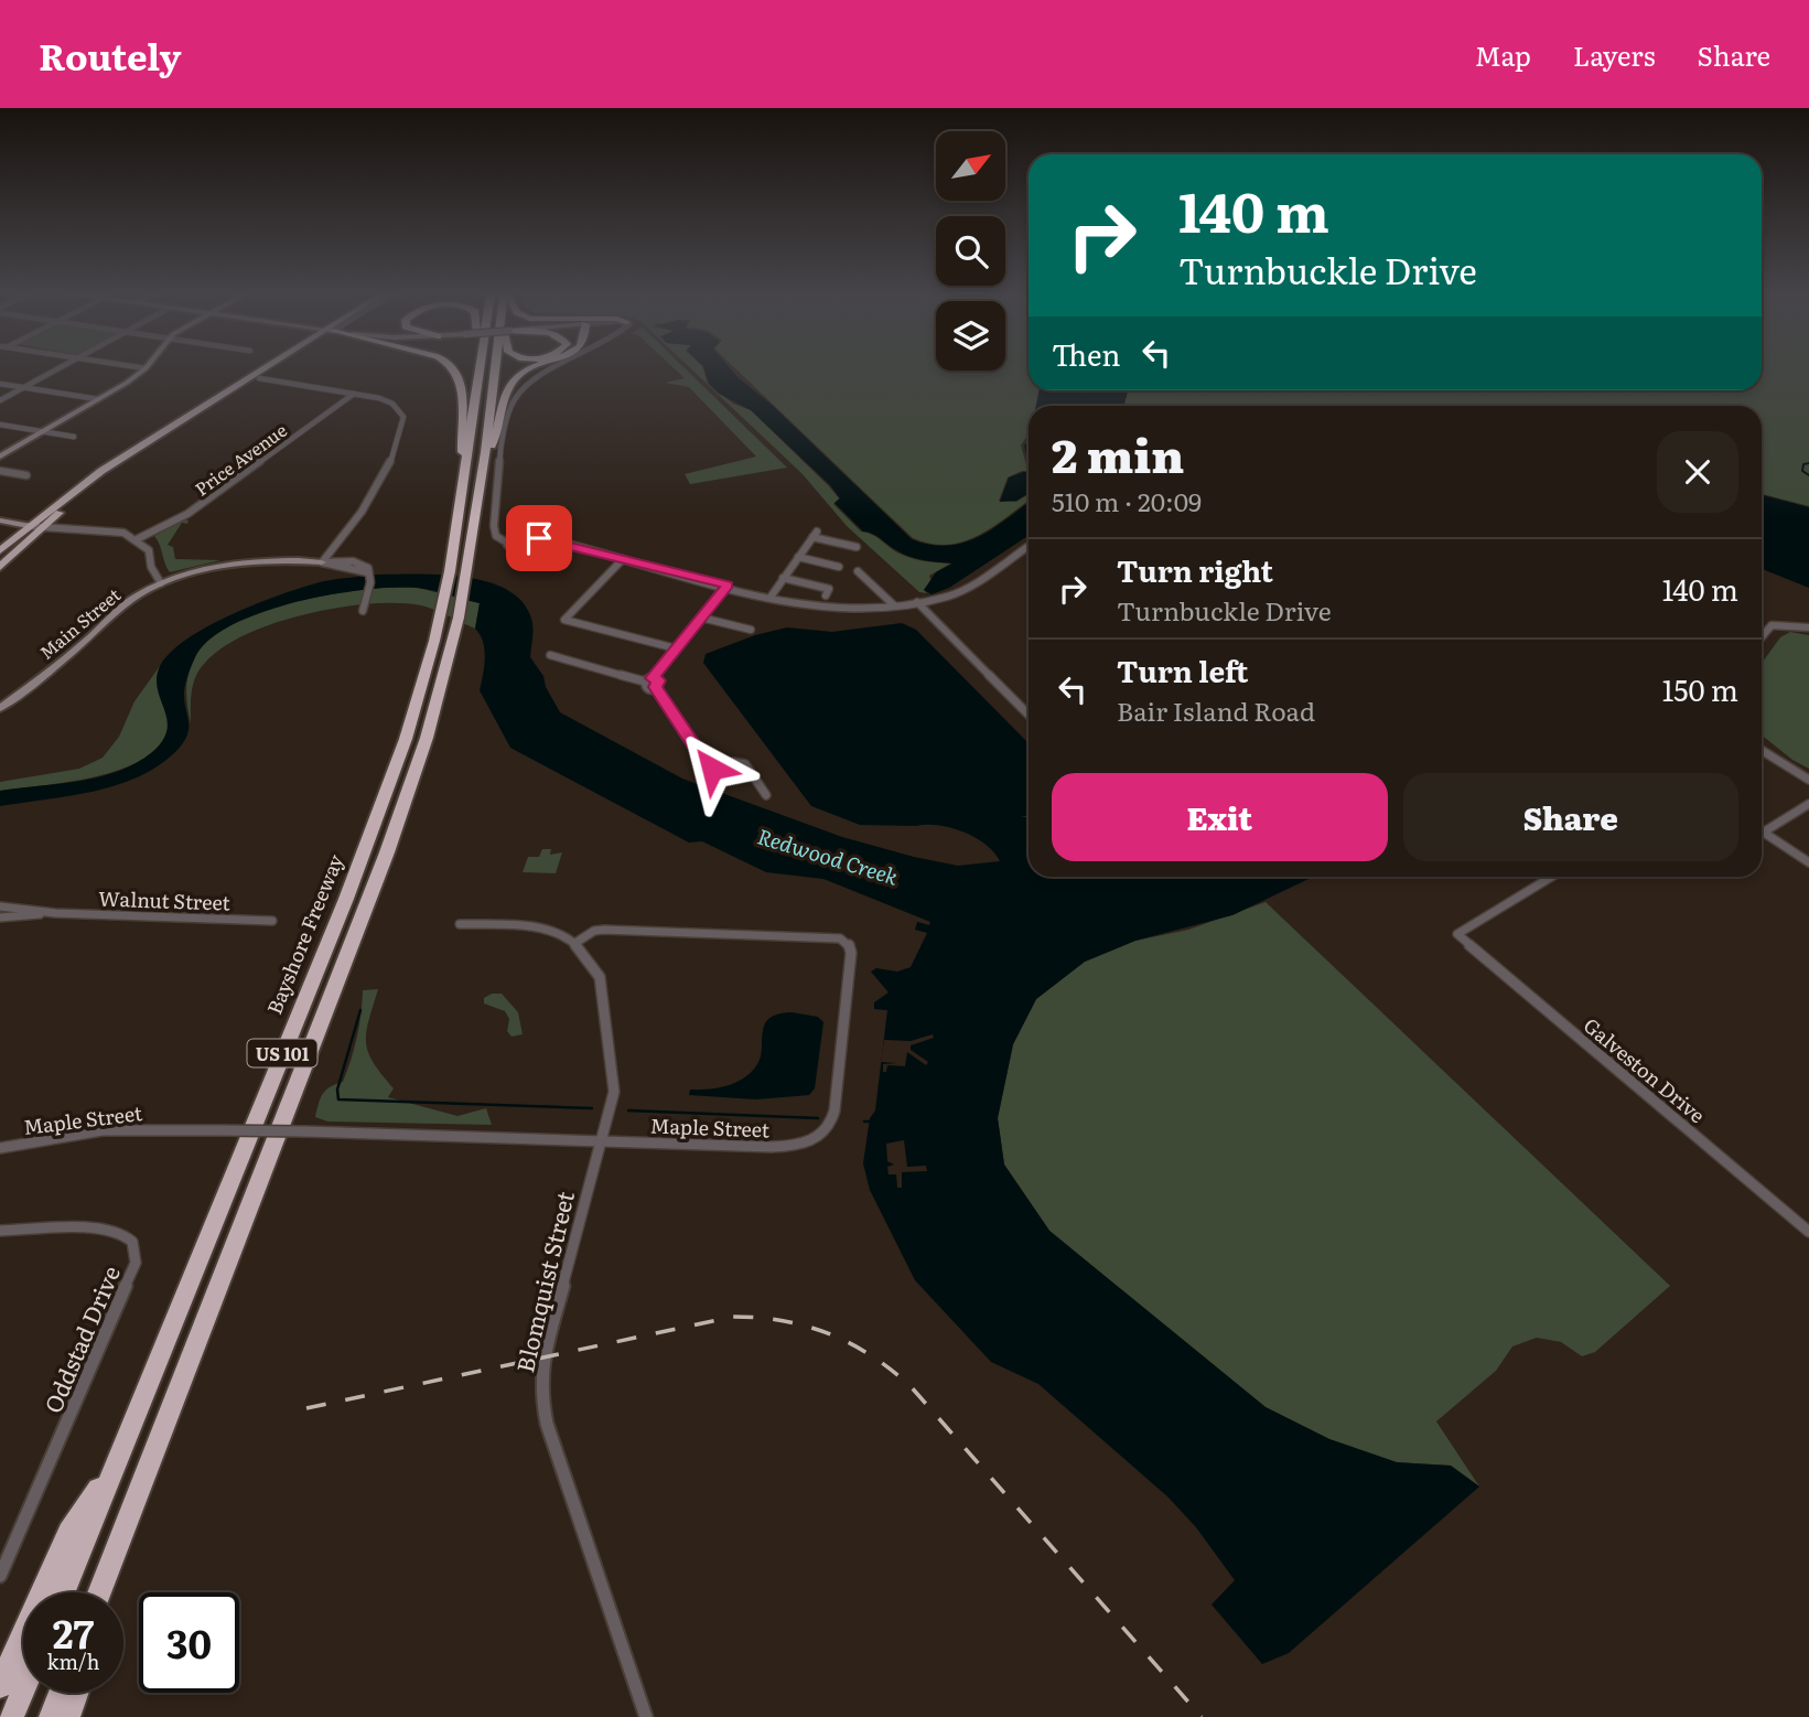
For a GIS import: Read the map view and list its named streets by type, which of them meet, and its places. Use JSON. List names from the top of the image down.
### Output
{
  "streets": {
    "highway": ["Bayshore Freeway", "US 101"],
    "main road": ["Main Street"],
    "street": [
      "Price Avenue",
      "Walnut Street",
      "Galveston Drive",
      "Maple Street",
      "Blomquist Street",
      "Oddstad Drive"
    ]
  },
  "crossings": [
    ["Maple Street", "Blomquist Street"]
  ],
  "water": ["Redwood Creek"],
  "north": "top right",
  "page": {
    "header": "Routely",
    "nav": ["Map", "Layers", "Share"],
    "turn": ["140 m", "Turnbuckle Drive"],
    "then": "Then",
    "heading": ["2 min", "510 m · 20:09"],
    "list": [
      {
        "name": "Turn right",
        "note": "Turnbuckle Drive",
        "value": "140 m"
      },
      {
        "name": "Turn left",
        "note": "Bair Island Road",
        "value": "150 m"
      }
    ],
    "buttons": ["Exit", "Share"],
    "speed": "27 km/h",
    "limit": "30"
  }
}
